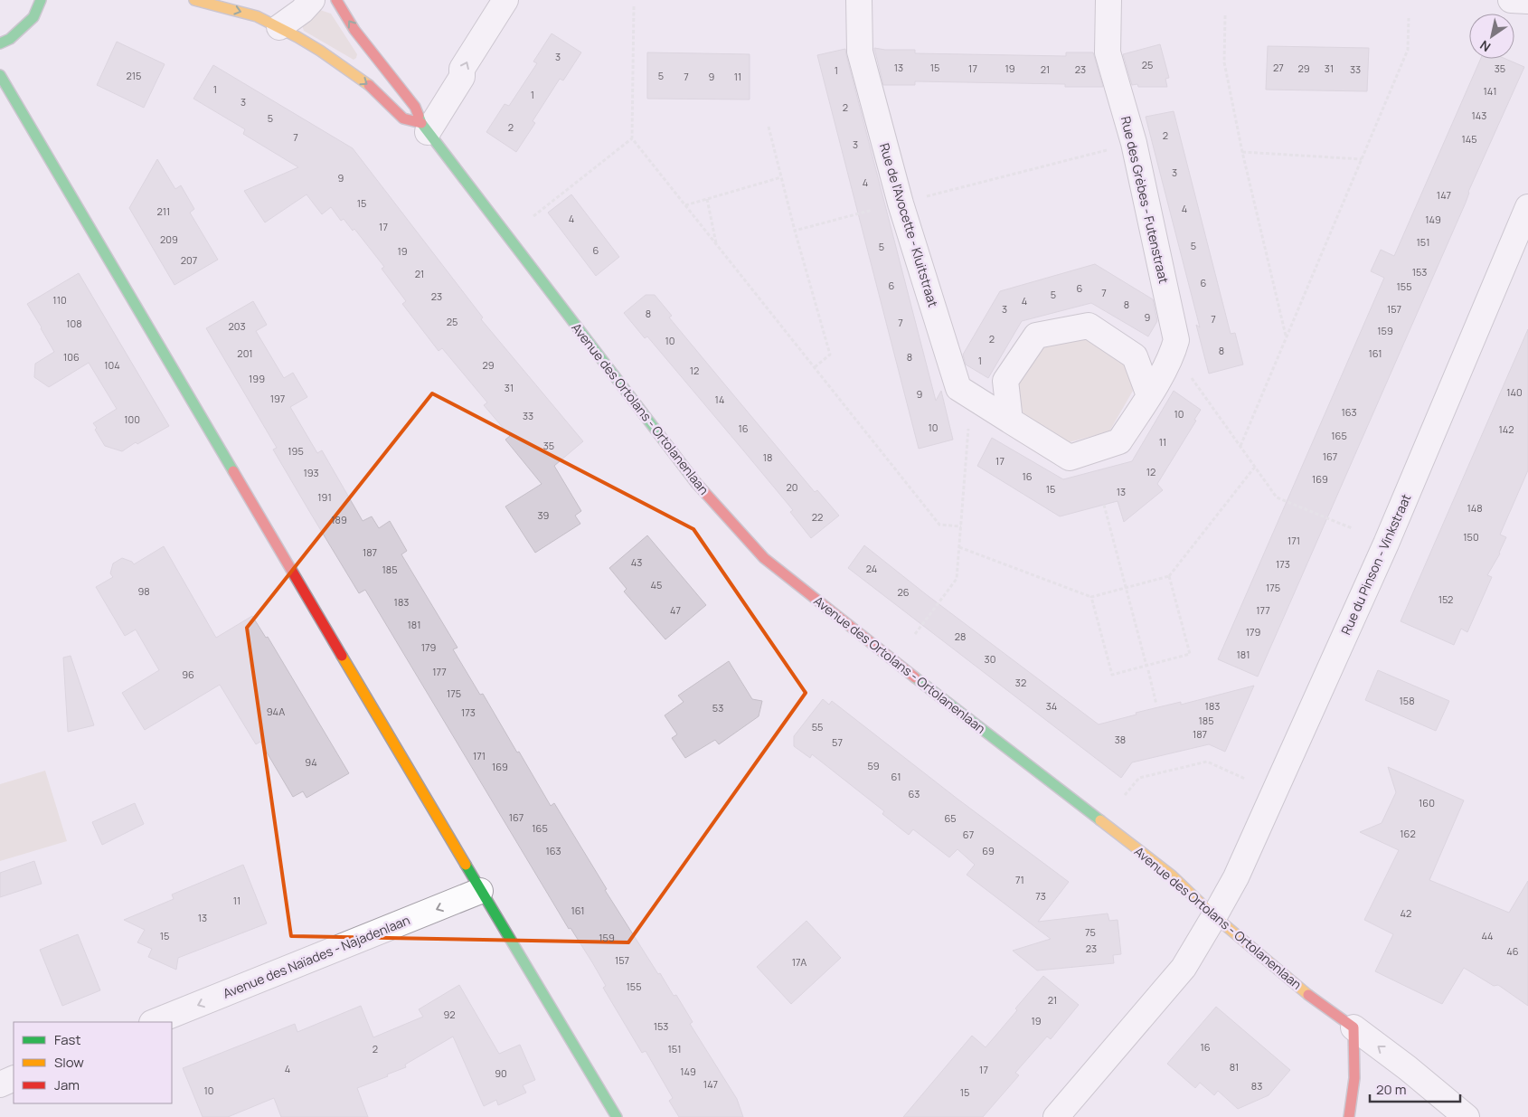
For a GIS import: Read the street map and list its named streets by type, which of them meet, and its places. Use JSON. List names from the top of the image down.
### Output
{
  "streets": {
    "street": [
      "Rue des Grèbes - Futenstraat",
      "Rue de l'Avocette - Kluitstraat",
      "Avenue des Ortolans - Ortolanenlaan",
      "Rue du Pinson - Vinkstraat",
      "Avenue des Naïades - Najadenlaan"
    ]
  },
  "crossings": [
    ["Rue des Grèbes - Futenstraat", "Rue de l'Avocette - Kluitstraat"],
    ["Avenue des Ortolans - Ortolanenlaan", "Rue du Pinson - Vinkstraat"]
  ],
  "one_way": ["Avenue des Naïades - Najadenlaan"],
  "house_numbers": [
    "3",
    "25",
    "13",
    "15",
    "27",
    "17",
    "19",
    "29",
    "31",
    "35",
    "21",
    "23",
    "33",
    "1",
    "215",
    "5",
    "7",
    "9",
    "11",
    "1",
    "141",
    "1",
    "3",
    "2",
    "143",
    "5",
    "2",
    "2",
    "7",
    "145",
    "3",
    "3",
    "9",
    "4",
    "147",
    "15",
    "4",
    "211",
    "4",
    "149",
    "17",
    "209",
    "151",
    "5",
    "5",
    "6",
    "19",
    "207",
    "153",
    "21",
    "6",
    "6",
    "155",
    "6",
    "7",
    "5",
    "23",
    "110",
    "4",
    "8",
    "3",
    "157",
    "8",
    "9",
    "7",
    "25",
    "7",
    "108",
    "203",
    "159",
    "2",
    "10",
    "8",
    "201",
    "161",
    "106",
    "8",
    "1",
    "104",
    "29",
    "12",
    "199",
    "31",
    "140",
    "9",
    "197",
    "14",
    "163",
    "10",
    "33",
    "100",
    "10",
    "16",
    "142",
    "165",
    "11",
    "35",
    "195",
    "167",
    "18",
    "17",
    "12",
    "193",
    "16",
    "169",
    "20",
    "15",
    "13",
    "191",
    "148",
    "39",
    "22",
    "189",
    "150",
    "171",
    "187",
    "43",
    "173",
    "24",
    "185",
    "45",
    "175",
    "98",
    "26",
    "152",
    "183",
    "47",
    "177",
    "181",
    "179",
    "28",
    "179",
    "181",
    "30",
    "177",
    "96",
    "32",
    "175",
    "158",
    "34",
    "183",
    "53",
    "94A",
    "173",
    "185",
    "55",
    "187",
    "38",
    "57",
    "171",
    "94",
    "59",
    "169",
    "61",
    "63",
    "160",
    "167",
    "65",
    "165",
    "162",
    "67",
    "163",
    "69",
    "71",
    "73",
    "11",
    "161",
    "42",
    "13",
    "75",
    "15",
    "44",
    "159",
    "23",
    "46",
    "157",
    "17A",
    "155",
    "21",
    "92",
    "19",
    "153",
    "16",
    "2",
    "151",
    "81",
    "4",
    "17",
    "149",
    "90",
    "147",
    "83",
    "10",
    "15"
  ],
  "legend": ["Fast", "Slow", "Jam"],
  "scale_bar": "20 m",
  "north": "bottom left"
}
